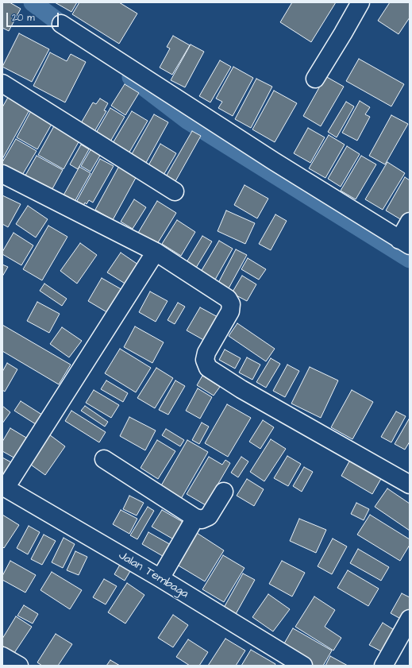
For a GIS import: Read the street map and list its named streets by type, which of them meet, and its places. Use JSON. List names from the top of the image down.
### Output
{
  "streets": {
    "street": ["Jalan Tembaga"]
  },
  "scale_bar": "20 m"
}
